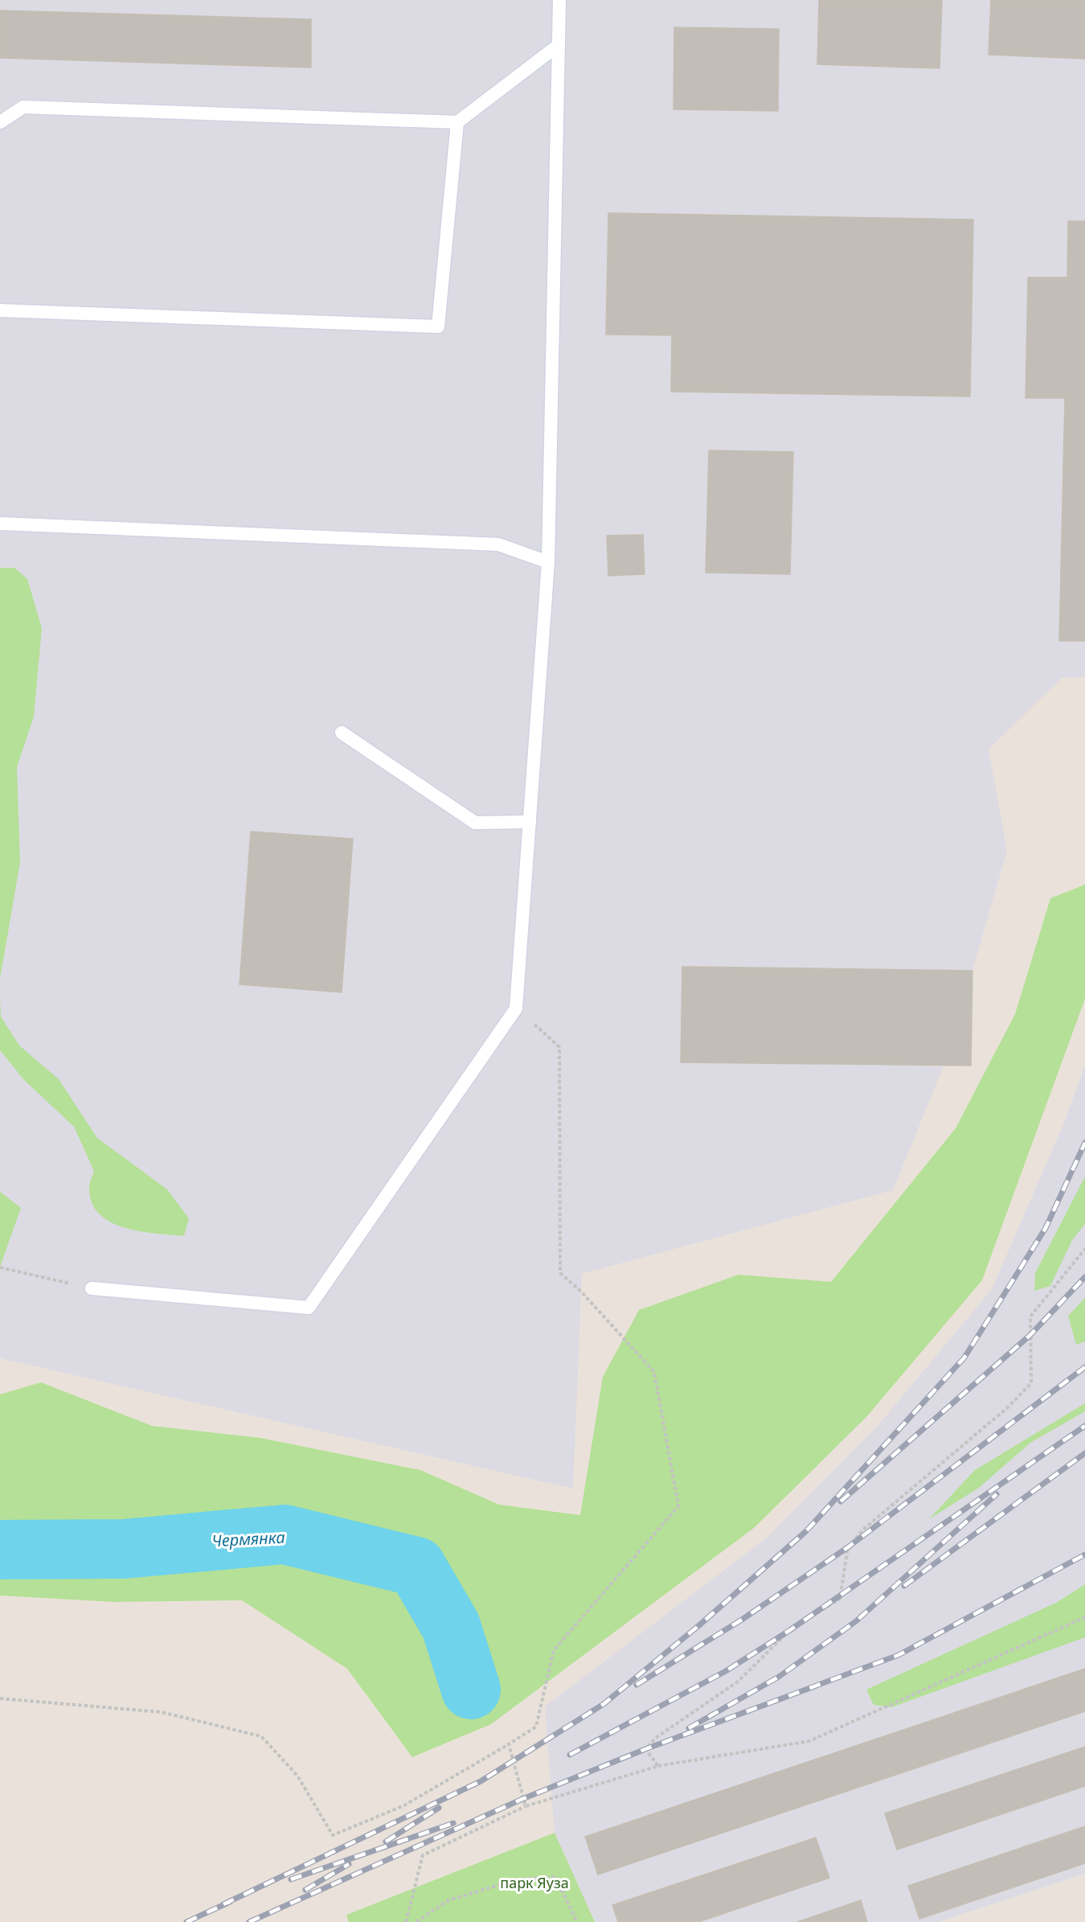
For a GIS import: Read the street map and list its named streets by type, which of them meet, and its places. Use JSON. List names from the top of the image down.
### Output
{
  "water": ["Чермянка"],
  "parks": ["парк Яуза"]
}
